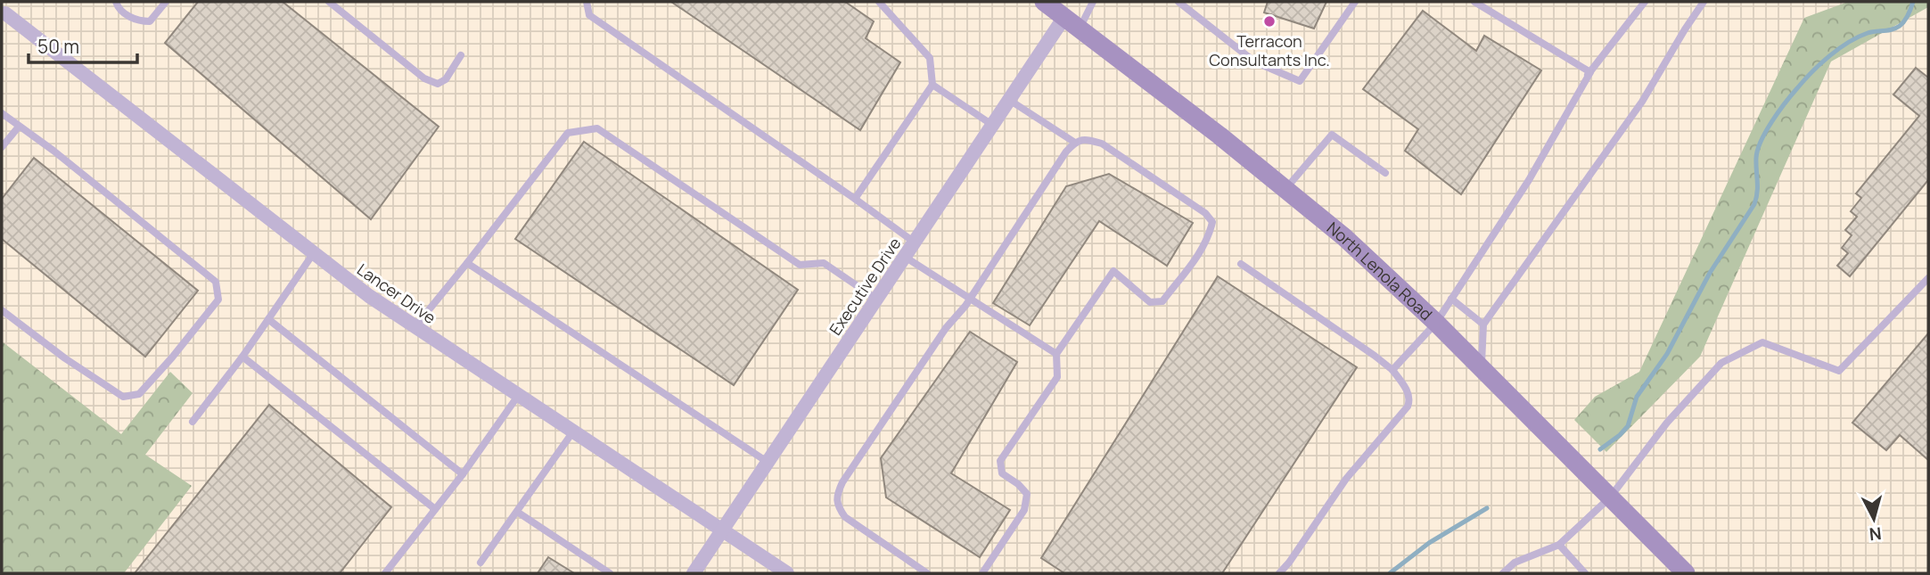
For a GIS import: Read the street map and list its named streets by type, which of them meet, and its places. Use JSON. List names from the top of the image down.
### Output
{
  "streets": {
    "main road": ["North Lenola Road"],
    "street": ["Executive Drive", "Lancer Drive"]
  },
  "crossings": [
    ["North Lenola Road", "Executive Drive"],
    ["Executive Drive", "Lancer Drive"]
  ],
  "places": ["Terracon Consultants Inc."],
  "scale_bar": "50 m",
  "north": "bottom"
}
